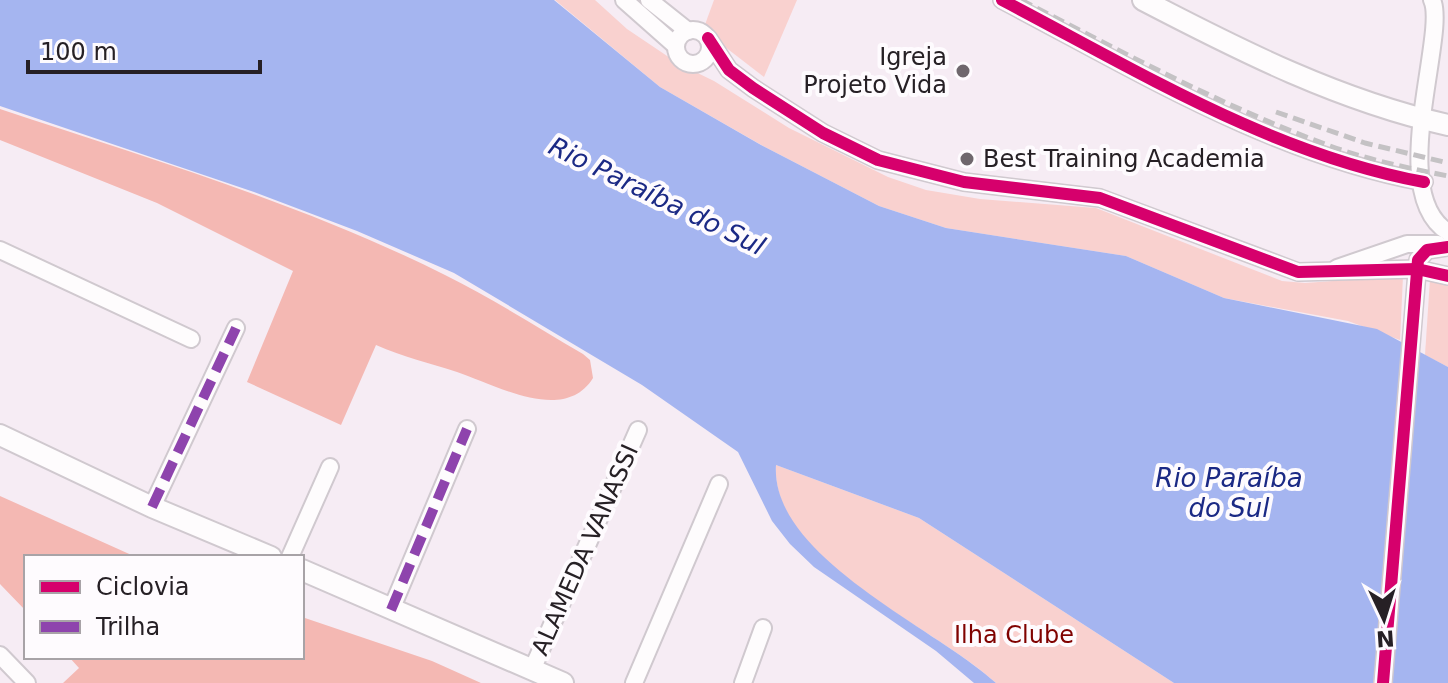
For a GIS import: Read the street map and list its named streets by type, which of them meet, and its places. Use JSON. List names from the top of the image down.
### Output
{
  "streets": {
    "street": ["ALAMEDA VANASSI"]
  },
  "water": ["Rio Paraíba do Sul"],
  "parks": ["Ilha Clube"],
  "places": ["Igreja Projeto Vida", "Best Training Academia"],
  "legend": ["Ciclovia", "Trilha"],
  "scale_bar": "100 m",
  "north": "bottom"
}
